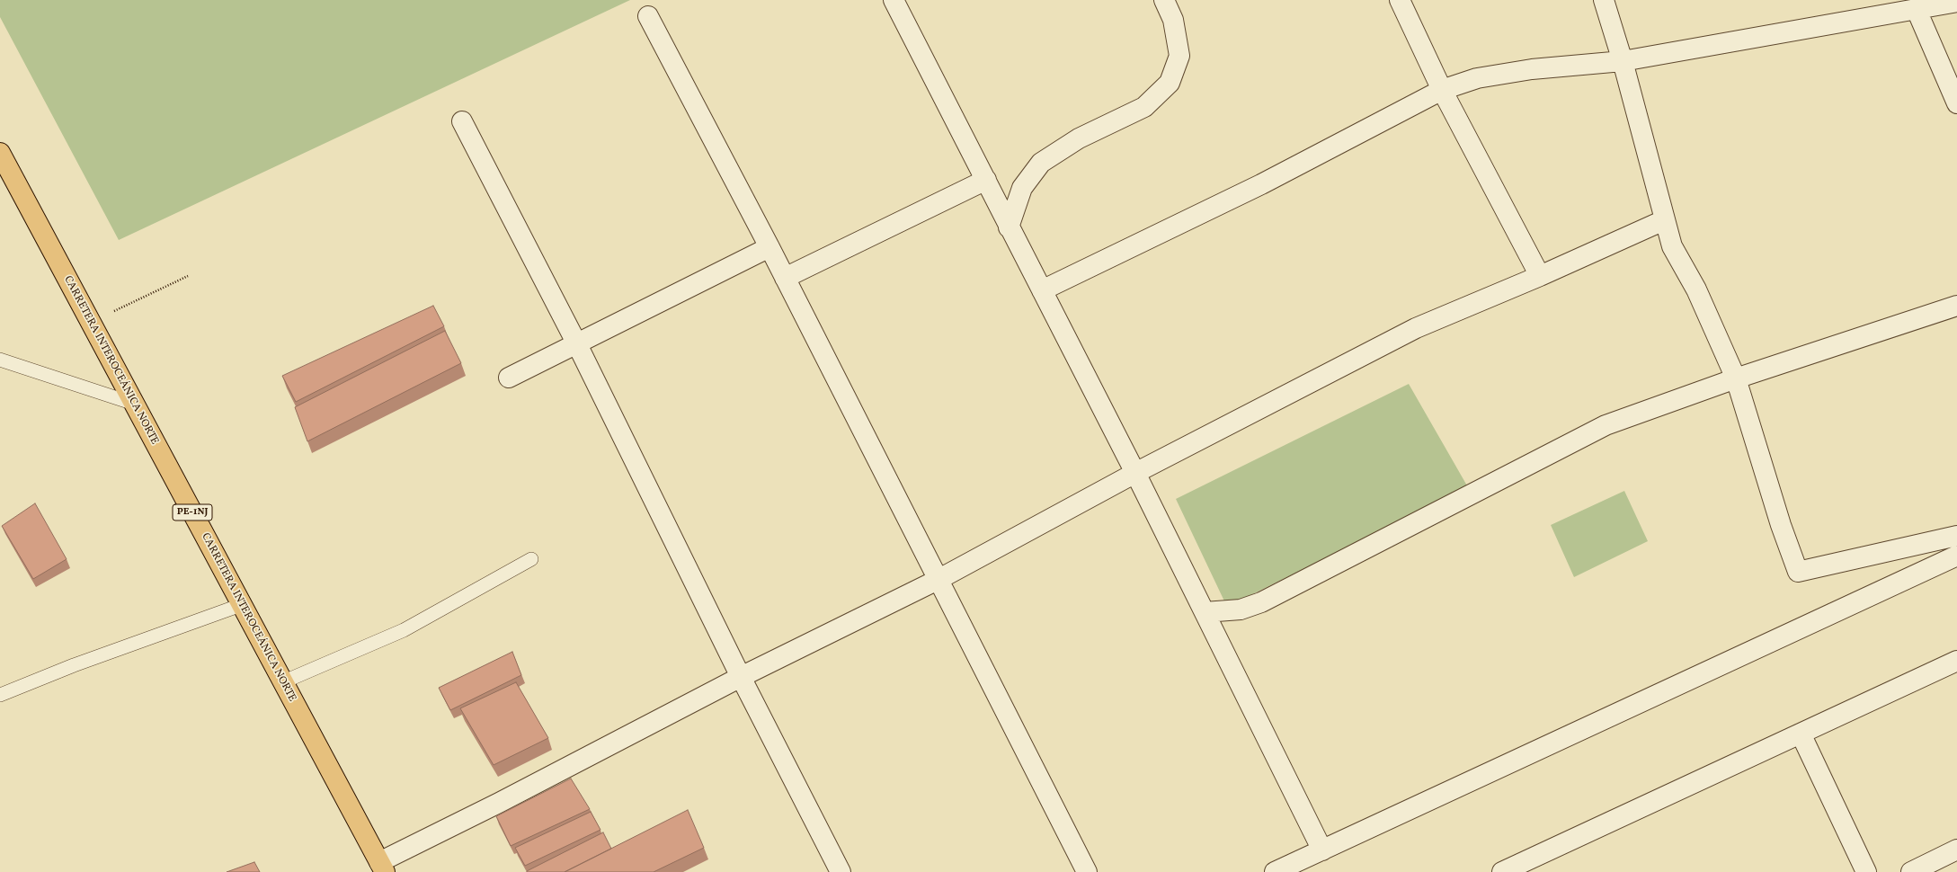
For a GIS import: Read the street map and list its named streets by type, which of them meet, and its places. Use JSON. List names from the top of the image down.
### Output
{
  "streets": {
    "highway": ["CARRETERA INTEROCEÁNICA NORTE", "PE-1NJ"]
  }
}
